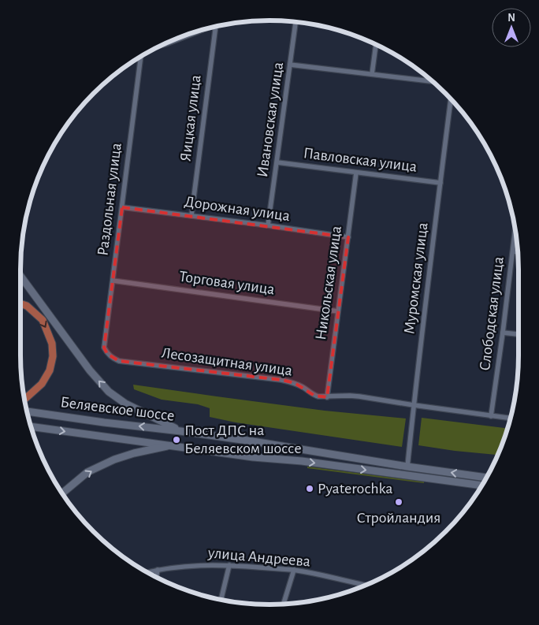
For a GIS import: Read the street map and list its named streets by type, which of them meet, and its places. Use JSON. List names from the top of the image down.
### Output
{
  "streets": {
    "main road": ["Беляевское шоссе"],
    "street": [
      "Яицкая улица",
      "Ивановская улица",
      "Павловская улица",
      "Раздольная улица",
      "Дорожная улица",
      "Муромская улица",
      "Торговая улица",
      "Никольская улица",
      "Слободская улица",
      "Лесозащитная улица",
      "улица Андреева"
    ]
  },
  "crossings": [
    ["Яицкая улица", "Дорожная улица"],
    ["Ивановская улица", "Павловская улица"],
    ["Ивановская улица", "Дорожная улица"],
    ["Павловская улица", "Муромская улица"],
    ["Павловская улица", "Никольская улица"],
    ["Раздольная улица", "Дорожная улица"],
    ["Раздольная улица", "Торговая улица"],
    ["Раздольная улица", "Лесозащитная улица"],
    ["Дорожная улица", "Никольская улица"],
    ["Муромская улица", "Лесозащитная улица"],
    ["Муромская улица", "Беляевское шоссе"],
    ["Торговая улица", "Никольская улица"],
    ["Никольская улица", "Лесозащитная улица"],
    ["Слободская улица", "Лесозащитная улица"]
  ],
  "places": ["Пост ДПС на Беляевском шоссе", "Pyaterochka", "Стройландия"],
  "north": "top"
}
